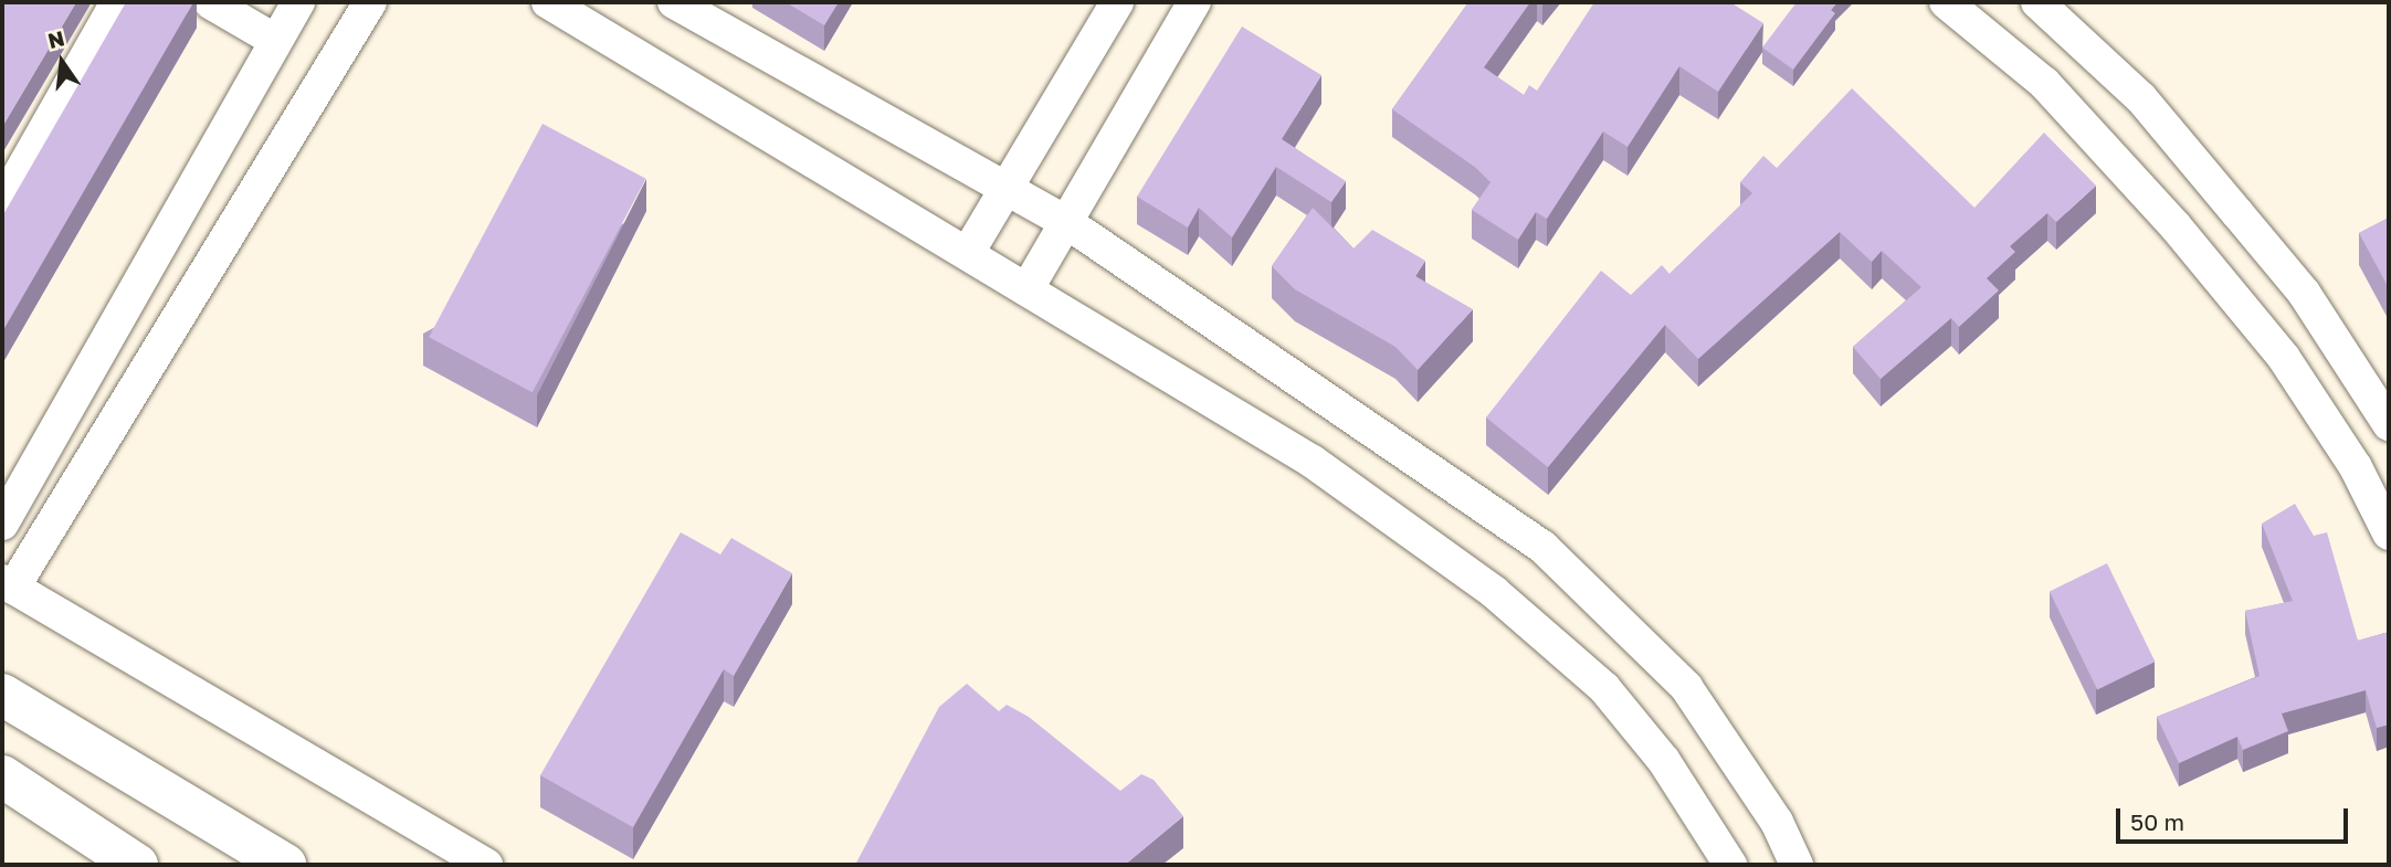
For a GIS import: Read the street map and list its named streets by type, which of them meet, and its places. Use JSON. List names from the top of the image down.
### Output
{
  "scale_bar": "50 m",
  "north": "top"
}
